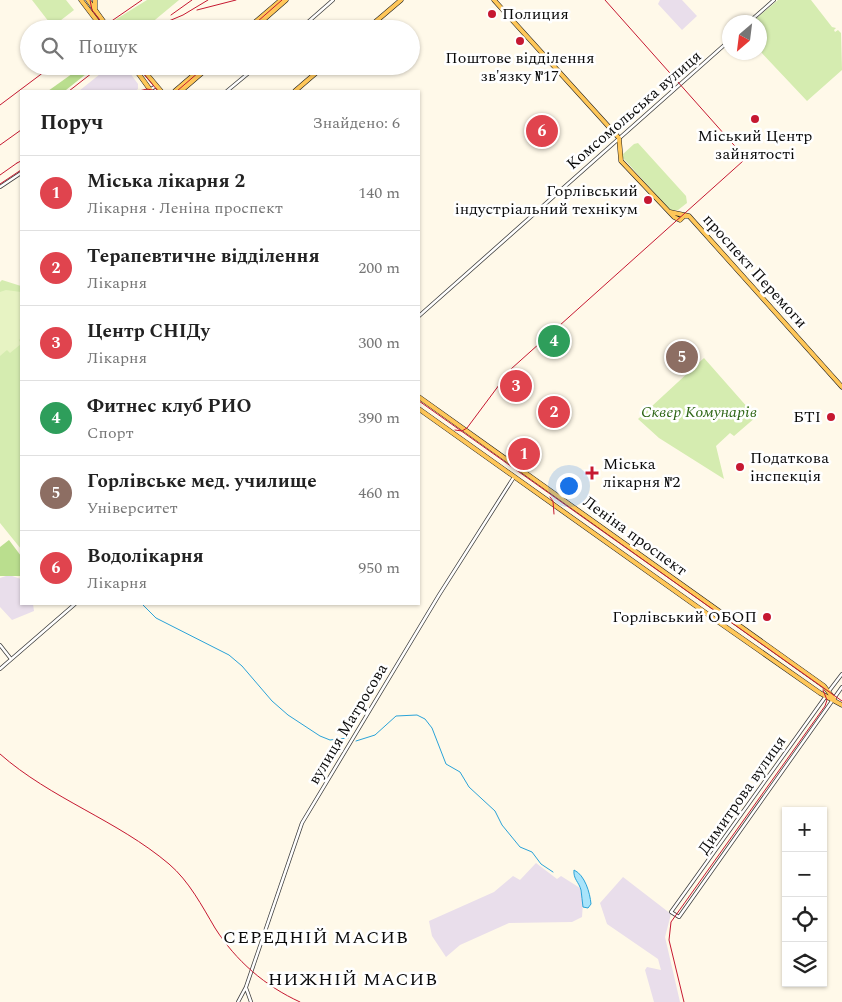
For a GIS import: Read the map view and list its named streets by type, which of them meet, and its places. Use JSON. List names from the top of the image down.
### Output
{
  "streets": {
    "main road": ["проспект Перемоги", "Леніна проспект"],
    "street": ["Комсомольська вулиця", "вулиця Матросова", "Димитрова вулиця"]
  },
  "crossings": [
    ["Леніна проспект", "вулиця Матросова"],
    ["Леніна проспект", "Димитрова вулиця"]
  ],
  "districts": ["СЕРЕДНІЙ МАСИВ", "НИЖНІЙ МАСИВ"],
  "parks": ["Сквер Комунарів"],
  "places": {
    "other": [
      "Полиция",
      "Поштове відділення зв'язку №17",
      "Міський Центр зайнятості",
      "Горлівський індустріальний технікум",
      "БТІ",
      "Податкова інспекція",
      "Горлівський ОБОП"
    ],
    "health": ["Міська лікарня №2"]
  },
  "north": "bottom left",
  "page": {
    "search": "Пошук",
    "heading": ["Поруч", "Знайдено: 6"],
    "pins": [
      "6",
      "4",
      "5",
      "3",
      "2",
      "1"
    ],
    "list": [
      {
        "mark": "1",
        "name": "Міська лікарня 2",
        "note": "Лікарня · Леніна проспект",
        "value": "140 m"
      },
      {
        "mark": "2",
        "name": "Терапевтичне відділення",
        "note": "Лікарня",
        "value": "200 m"
      },
      {
        "mark": "3",
        "name": "Центр СНІДу",
        "note": "Лікарня",
        "value": "300 m"
      },
      {
        "mark": "4",
        "name": "Фитнес клуб РИО",
        "note": "Спорт",
        "value": "390 m"
      },
      {
        "mark": "5",
        "name": "Горлівське мед. училище",
        "note": "Університет",
        "value": "460 m"
      },
      {
        "mark": "6",
        "name": "Водолікарня",
        "note": "Лікарня",
        "value": "950 m"
      }
    ],
    "map_buttons": ["+", "−"]
  }
}
